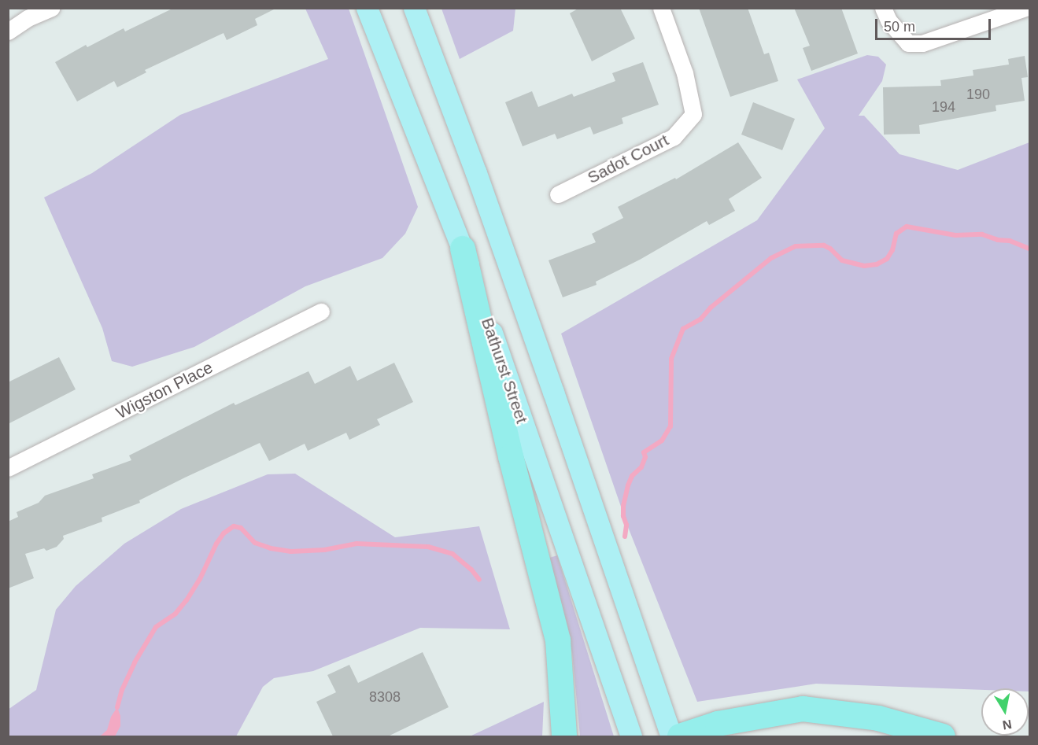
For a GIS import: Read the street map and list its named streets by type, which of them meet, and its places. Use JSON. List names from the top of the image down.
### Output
{
  "streets": {
    "main road": ["Bathurst Street"],
    "street": ["Sadot Court", "Wigston Place"]
  },
  "house_numbers": ["190", "194", "8308"],
  "scale_bar": "50 m",
  "north": "bottom"
}
